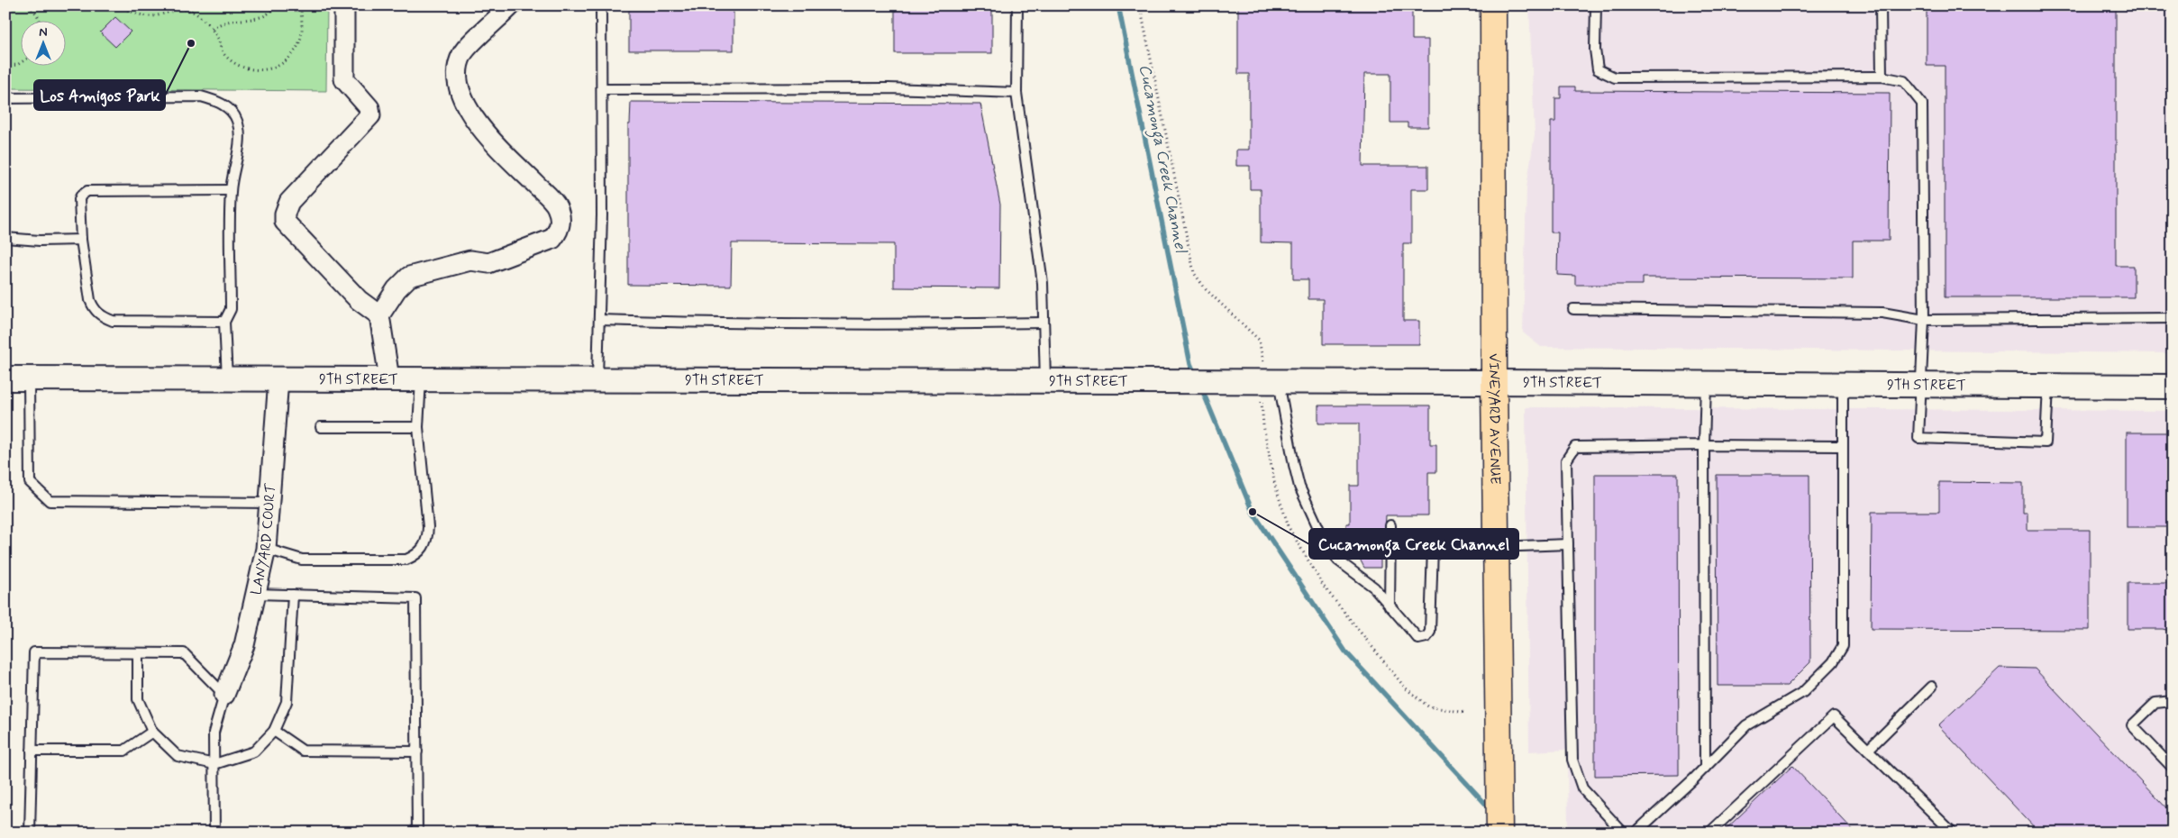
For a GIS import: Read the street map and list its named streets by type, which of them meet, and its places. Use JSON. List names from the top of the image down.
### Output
{
  "streets": {
    "main road": ["VINEYARD AVENUE"],
    "street": ["9TH STREET", "LANYARD COURT"]
  },
  "crossings": [
    ["9TH STREET", "VINEYARD AVENUE"],
    ["9TH STREET", "LANYARD COURT"]
  ],
  "water": ["Cucamonga Creek Channel"],
  "places": ["Los Amigos Park", "Cucamonga Creek Channel"],
  "north": "top"
}
